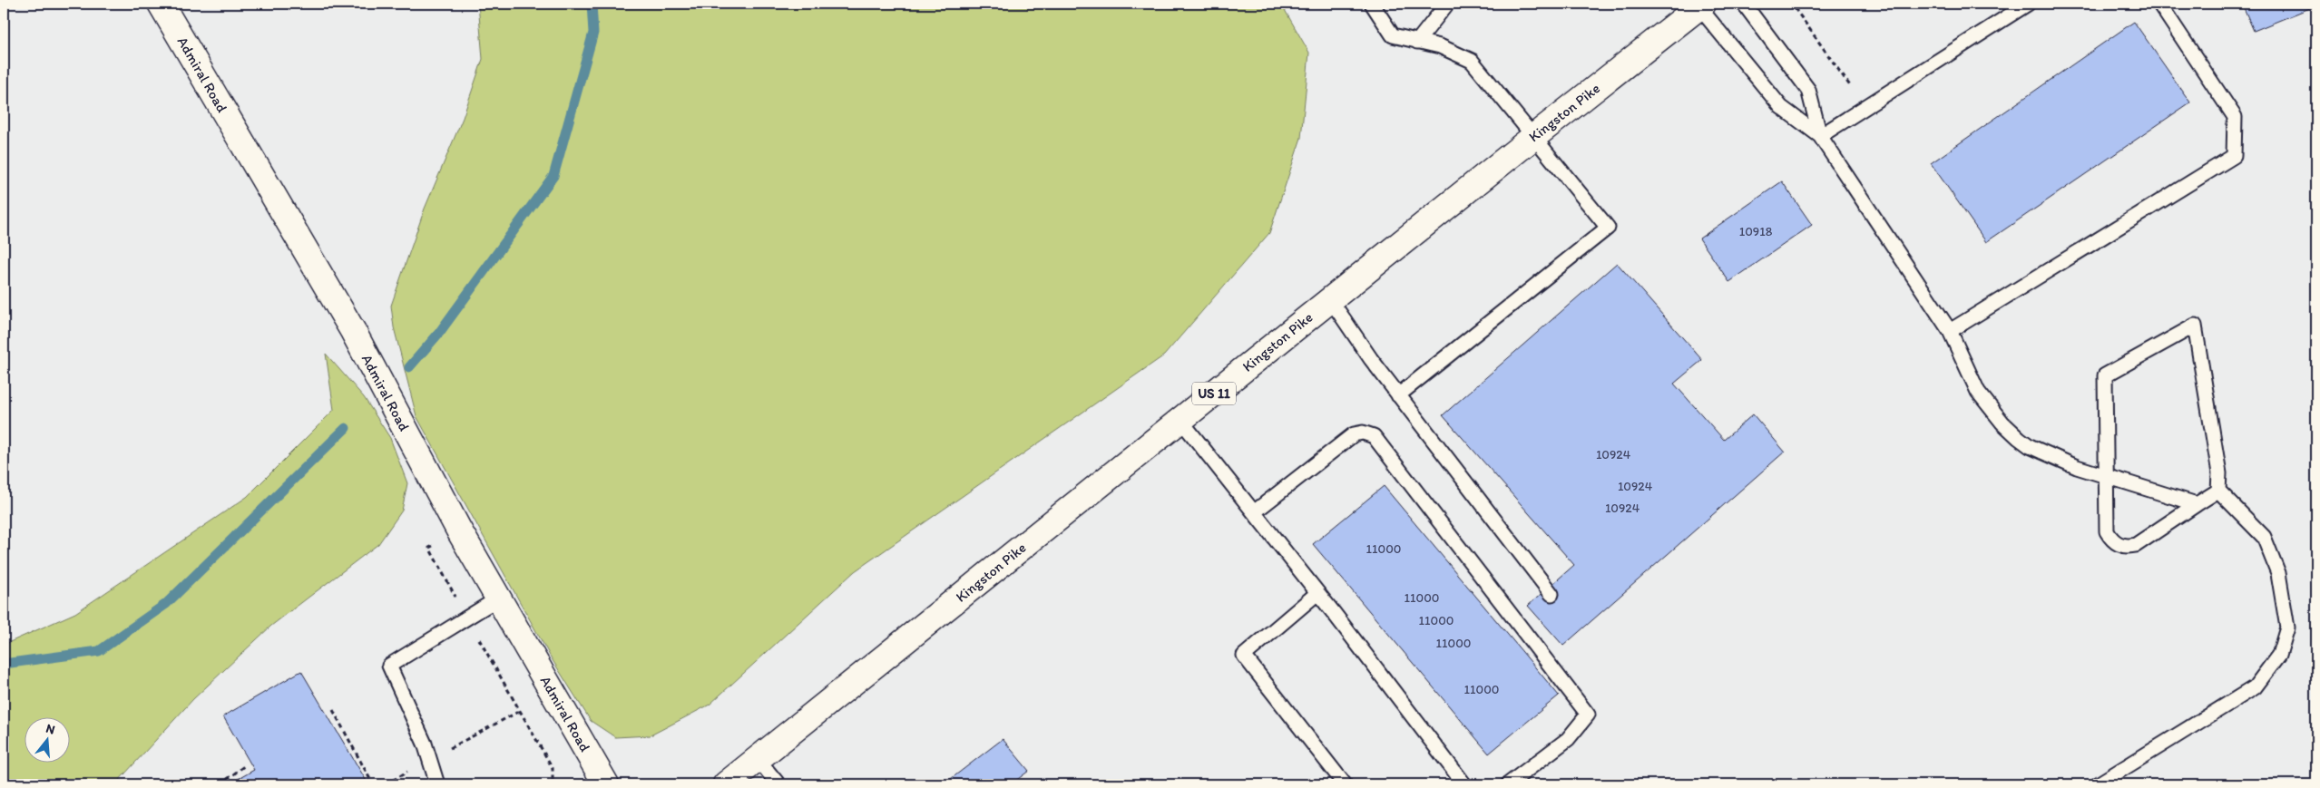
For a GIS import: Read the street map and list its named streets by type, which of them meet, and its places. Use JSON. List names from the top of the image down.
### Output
{
  "streets": {
    "main road": ["Admiral Road", "Kingston Pike", "US 11"]
  },
  "house_numbers": [
    "10918",
    "10924",
    "10924",
    "10924",
    "11000",
    "11000",
    "11000",
    "11000",
    "11000"
  ],
  "north": "top"
}
